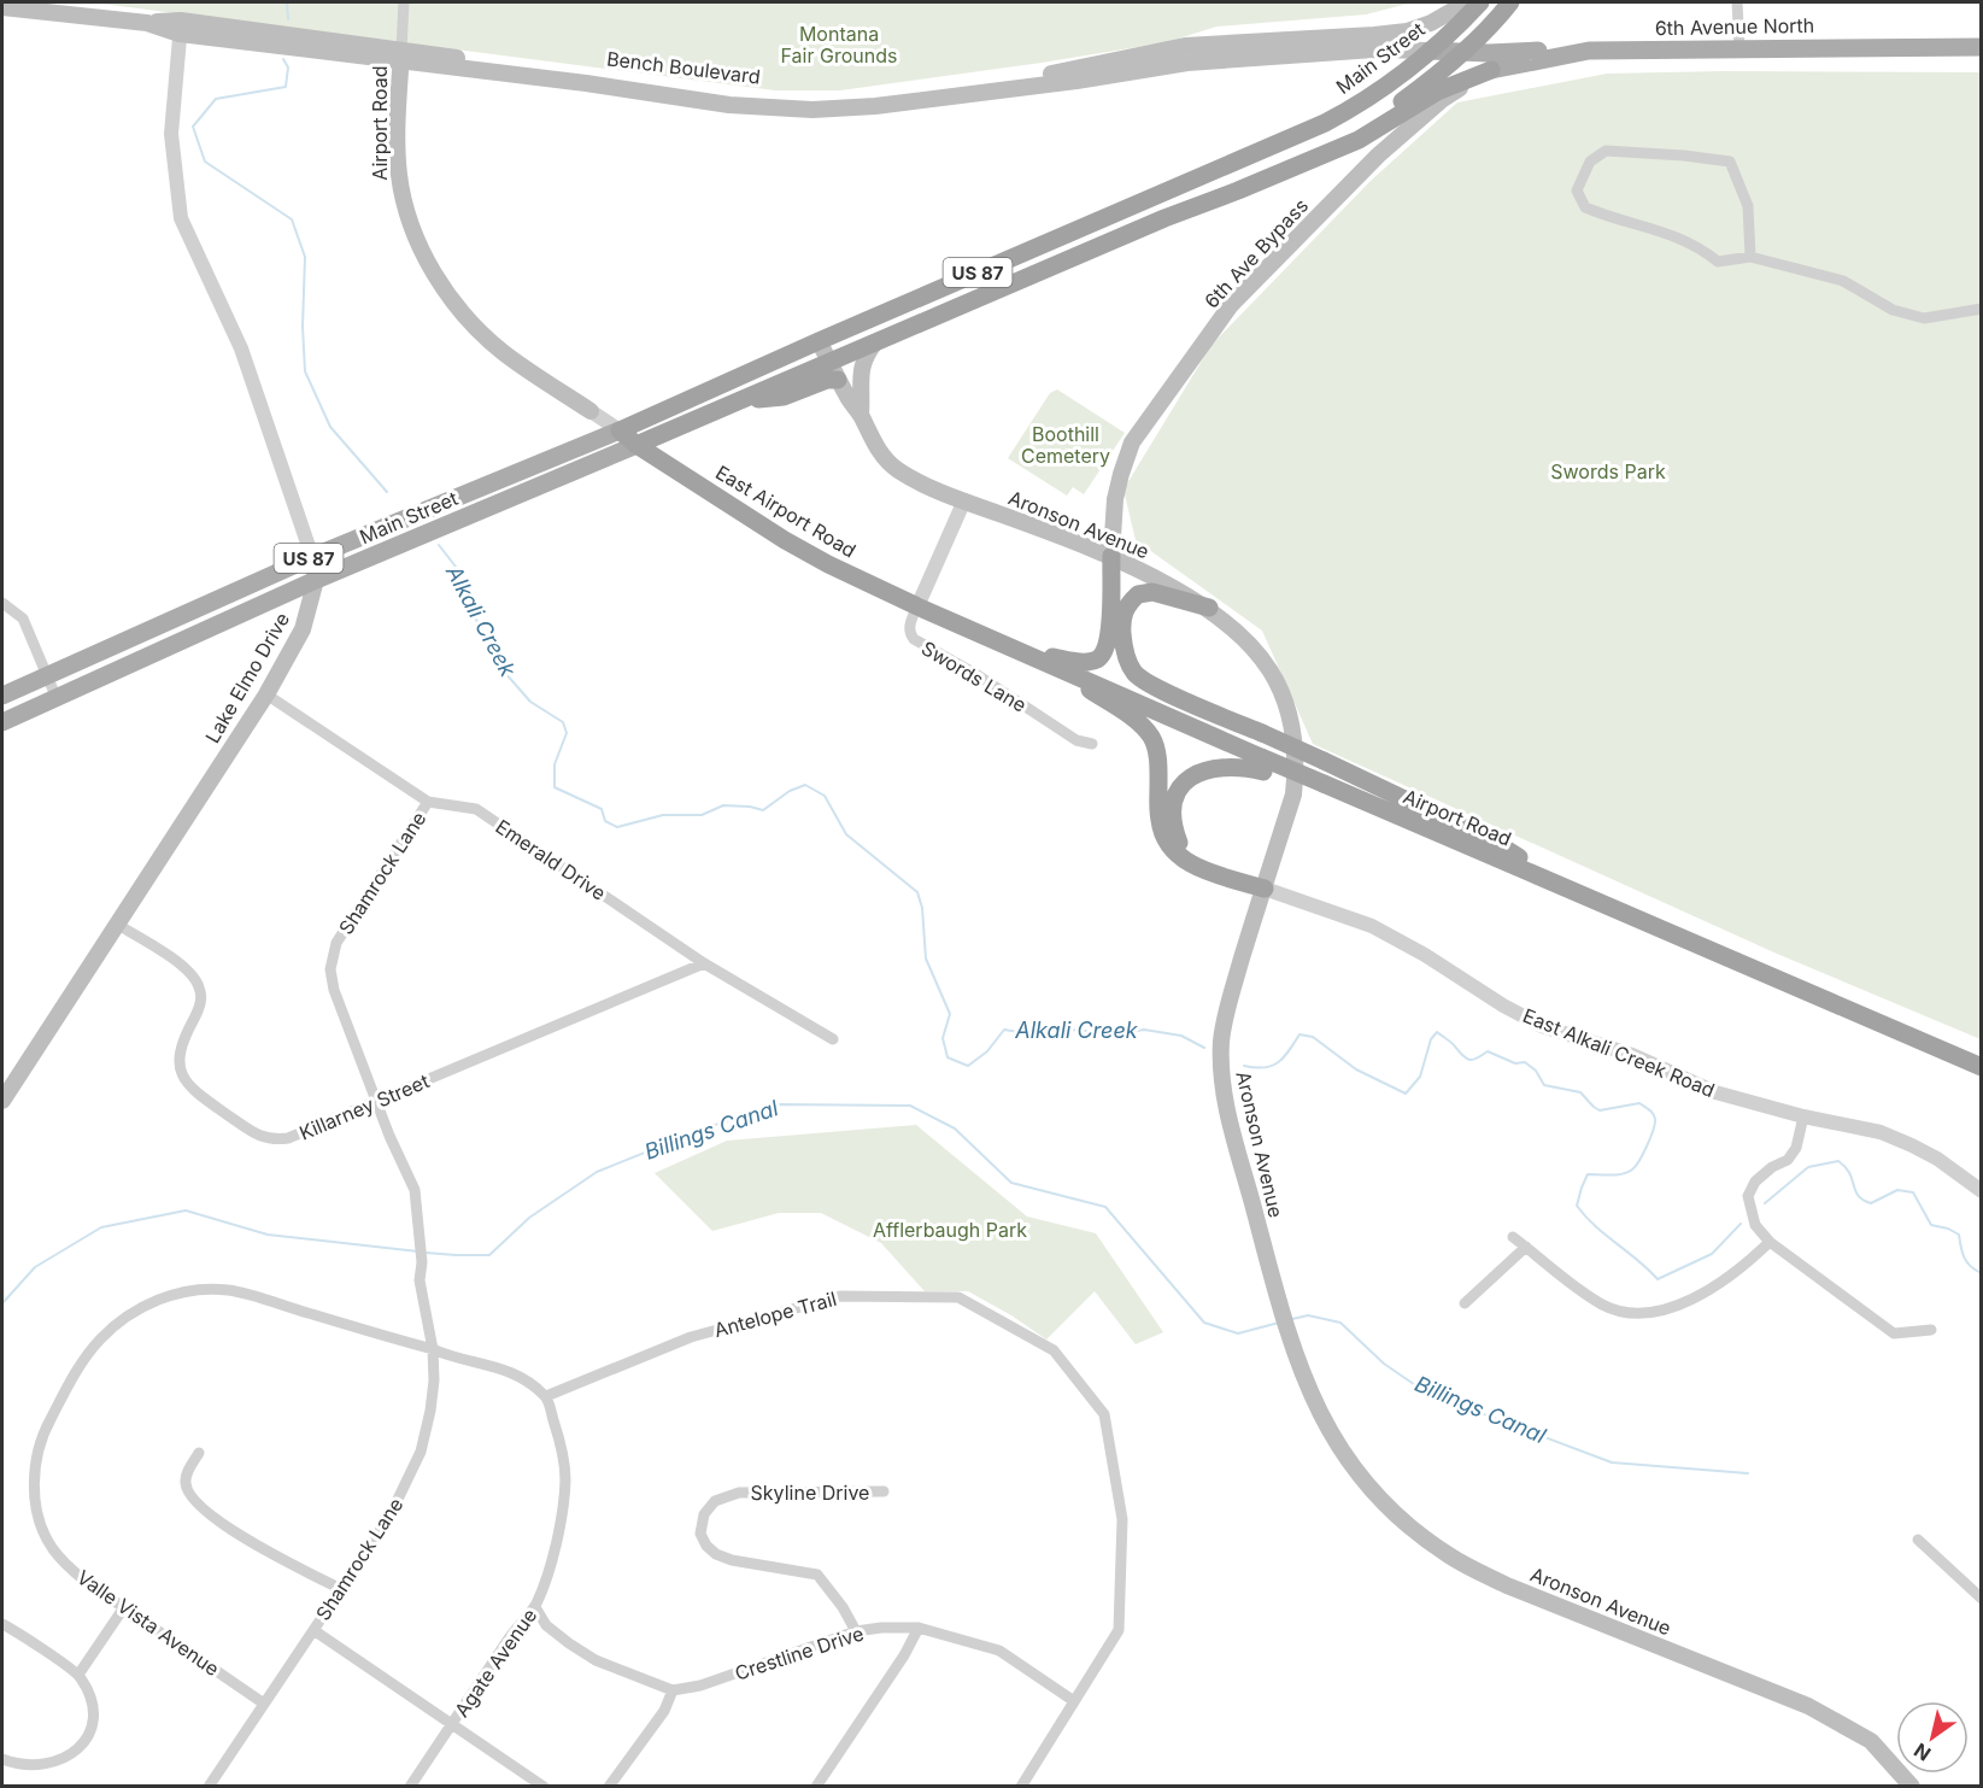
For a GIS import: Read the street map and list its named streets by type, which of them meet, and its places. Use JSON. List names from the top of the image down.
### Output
{
  "streets": {
    "highway": [
      "Main Street",
      "Airport Road",
      "US 87",
      "East Airport Road"
    ],
    "main road": [
      "6th Avenue North",
      "Bench Boulevard",
      "6th Ave Bypass",
      "Aronson Avenue",
      "Lake Elmo Drive"
    ],
    "street": [
      "Swords Lane",
      "Emerald Drive",
      "Shamrock Lane",
      "East Alkali Creek Road",
      "Killarney Street",
      "Antelope Trail",
      "Skyline Drive",
      "Valle Vista Avenue",
      "Crestline Drive",
      "Agate Avenue"
    ]
  },
  "crossings": [
    ["6th Avenue North", "6th Ave Bypass"],
    ["Main Street", "Airport Road"],
    ["Main Street", "US 87"],
    ["Main Street", "East Airport Road"],
    ["Main Street", "Aronson Avenue"],
    ["Main Street", "Lake Elmo Drive"],
    ["Bench Boulevard", "Airport Road"],
    ["Airport Road", "US 87"],
    ["Airport Road", "East Airport Road"],
    ["Airport Road", "Swords Lane"],
    ["6th Ave Bypass", "Aronson Avenue"],
    ["US 87", "East Airport Road"],
    ["US 87", "Aronson Avenue"],
    ["East Airport Road", "Swords Lane"],
    ["Aronson Avenue", "Swords Lane"],
    ["Aronson Avenue", "East Alkali Creek Road"],
    ["Lake Elmo Drive", "Emerald Drive"],
    ["Lake Elmo Drive", "Killarney Street"],
    ["Emerald Drive", "Shamrock Lane"],
    ["Emerald Drive", "Killarney Street"],
    ["Shamrock Lane", "Killarney Street"],
    ["Shamrock Lane", "Valle Vista Avenue"],
    ["Antelope Trail", "Crestline Drive"],
    ["Antelope Trail", "Agate Avenue"],
    ["Skyline Drive", "Crestline Drive"]
  ],
  "water": ["Alkali Creek", "Billings Canal"],
  "parks": [
    "Montana Fair Grounds",
    "Boothill Cemetery",
    "Swords Park",
    "Afflerbaugh Park"
  ],
  "north": "bottom left"
}
